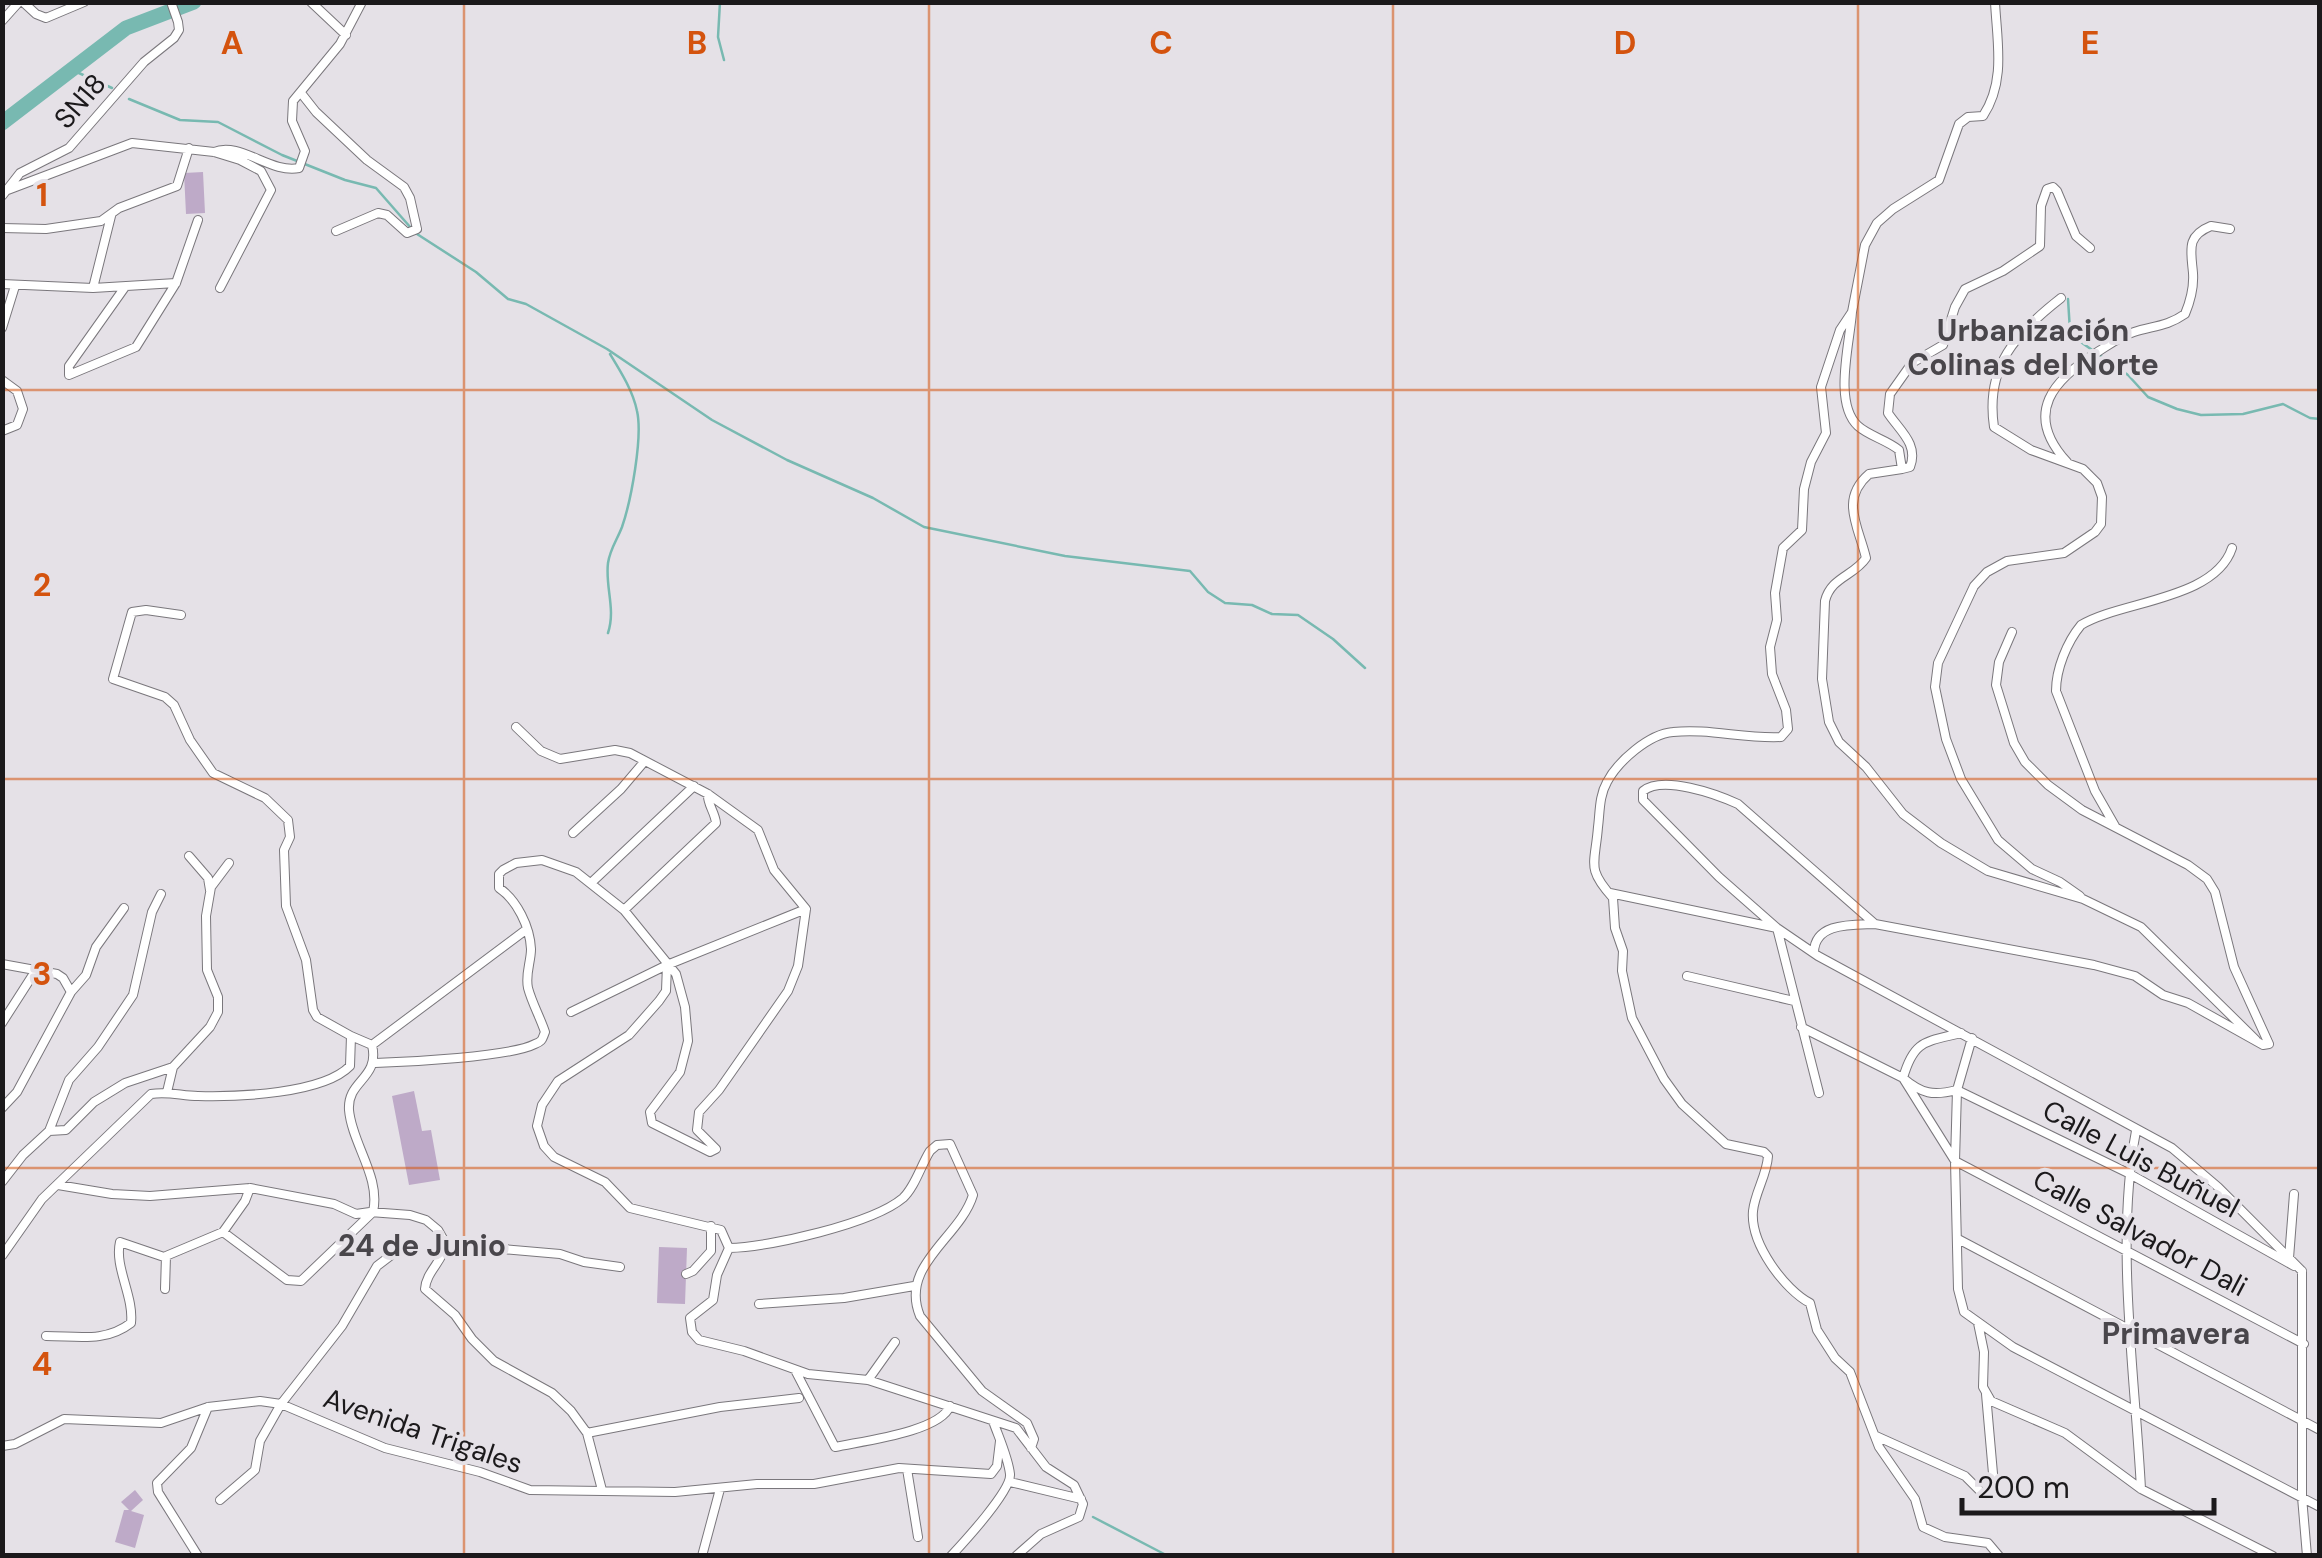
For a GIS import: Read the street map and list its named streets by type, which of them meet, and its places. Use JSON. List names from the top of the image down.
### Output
{
  "streets": {
    "street": [
      "SN18",
      "Calle Luis Buñuel",
      "Calle Salvador Dali",
      "Avenida Trigales"
    ]
  },
  "districts": ["Urbanización Colinas del Norte", "24 de Junio", "Primavera"],
  "scale_bar": "200 m",
  "grid": {
    "columns": [
      "A",
      "B",
      "C",
      "D",
      "E"
    ],
    "rows": [
      "1",
      "2",
      "3",
      "4"
    ]
  }
}
